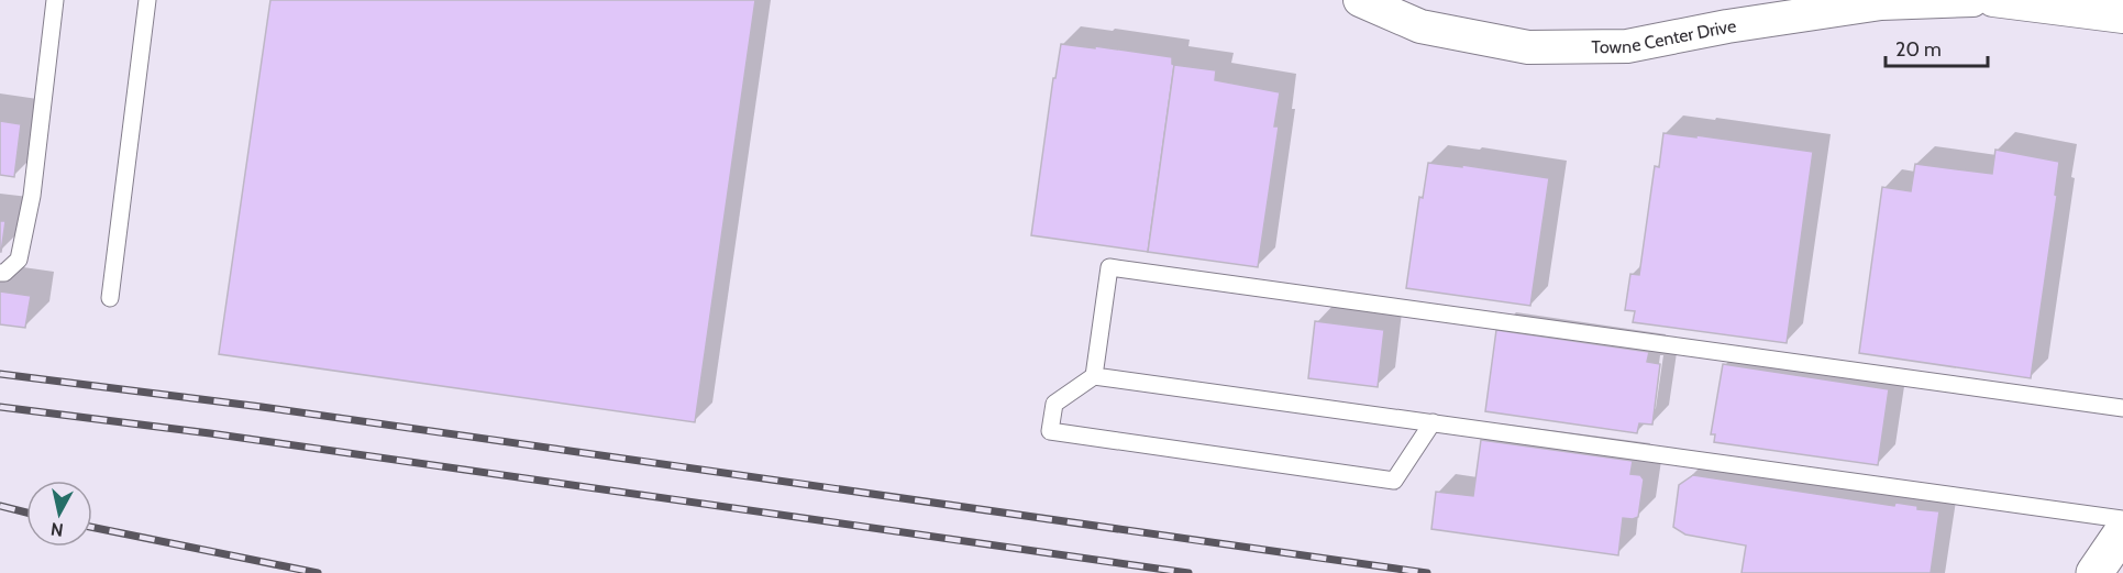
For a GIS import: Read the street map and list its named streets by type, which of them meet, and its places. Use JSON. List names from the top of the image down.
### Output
{
  "streets": {
    "street": ["Towne Center Drive"]
  },
  "scale_bar": "20 m",
  "north": "bottom"
}
